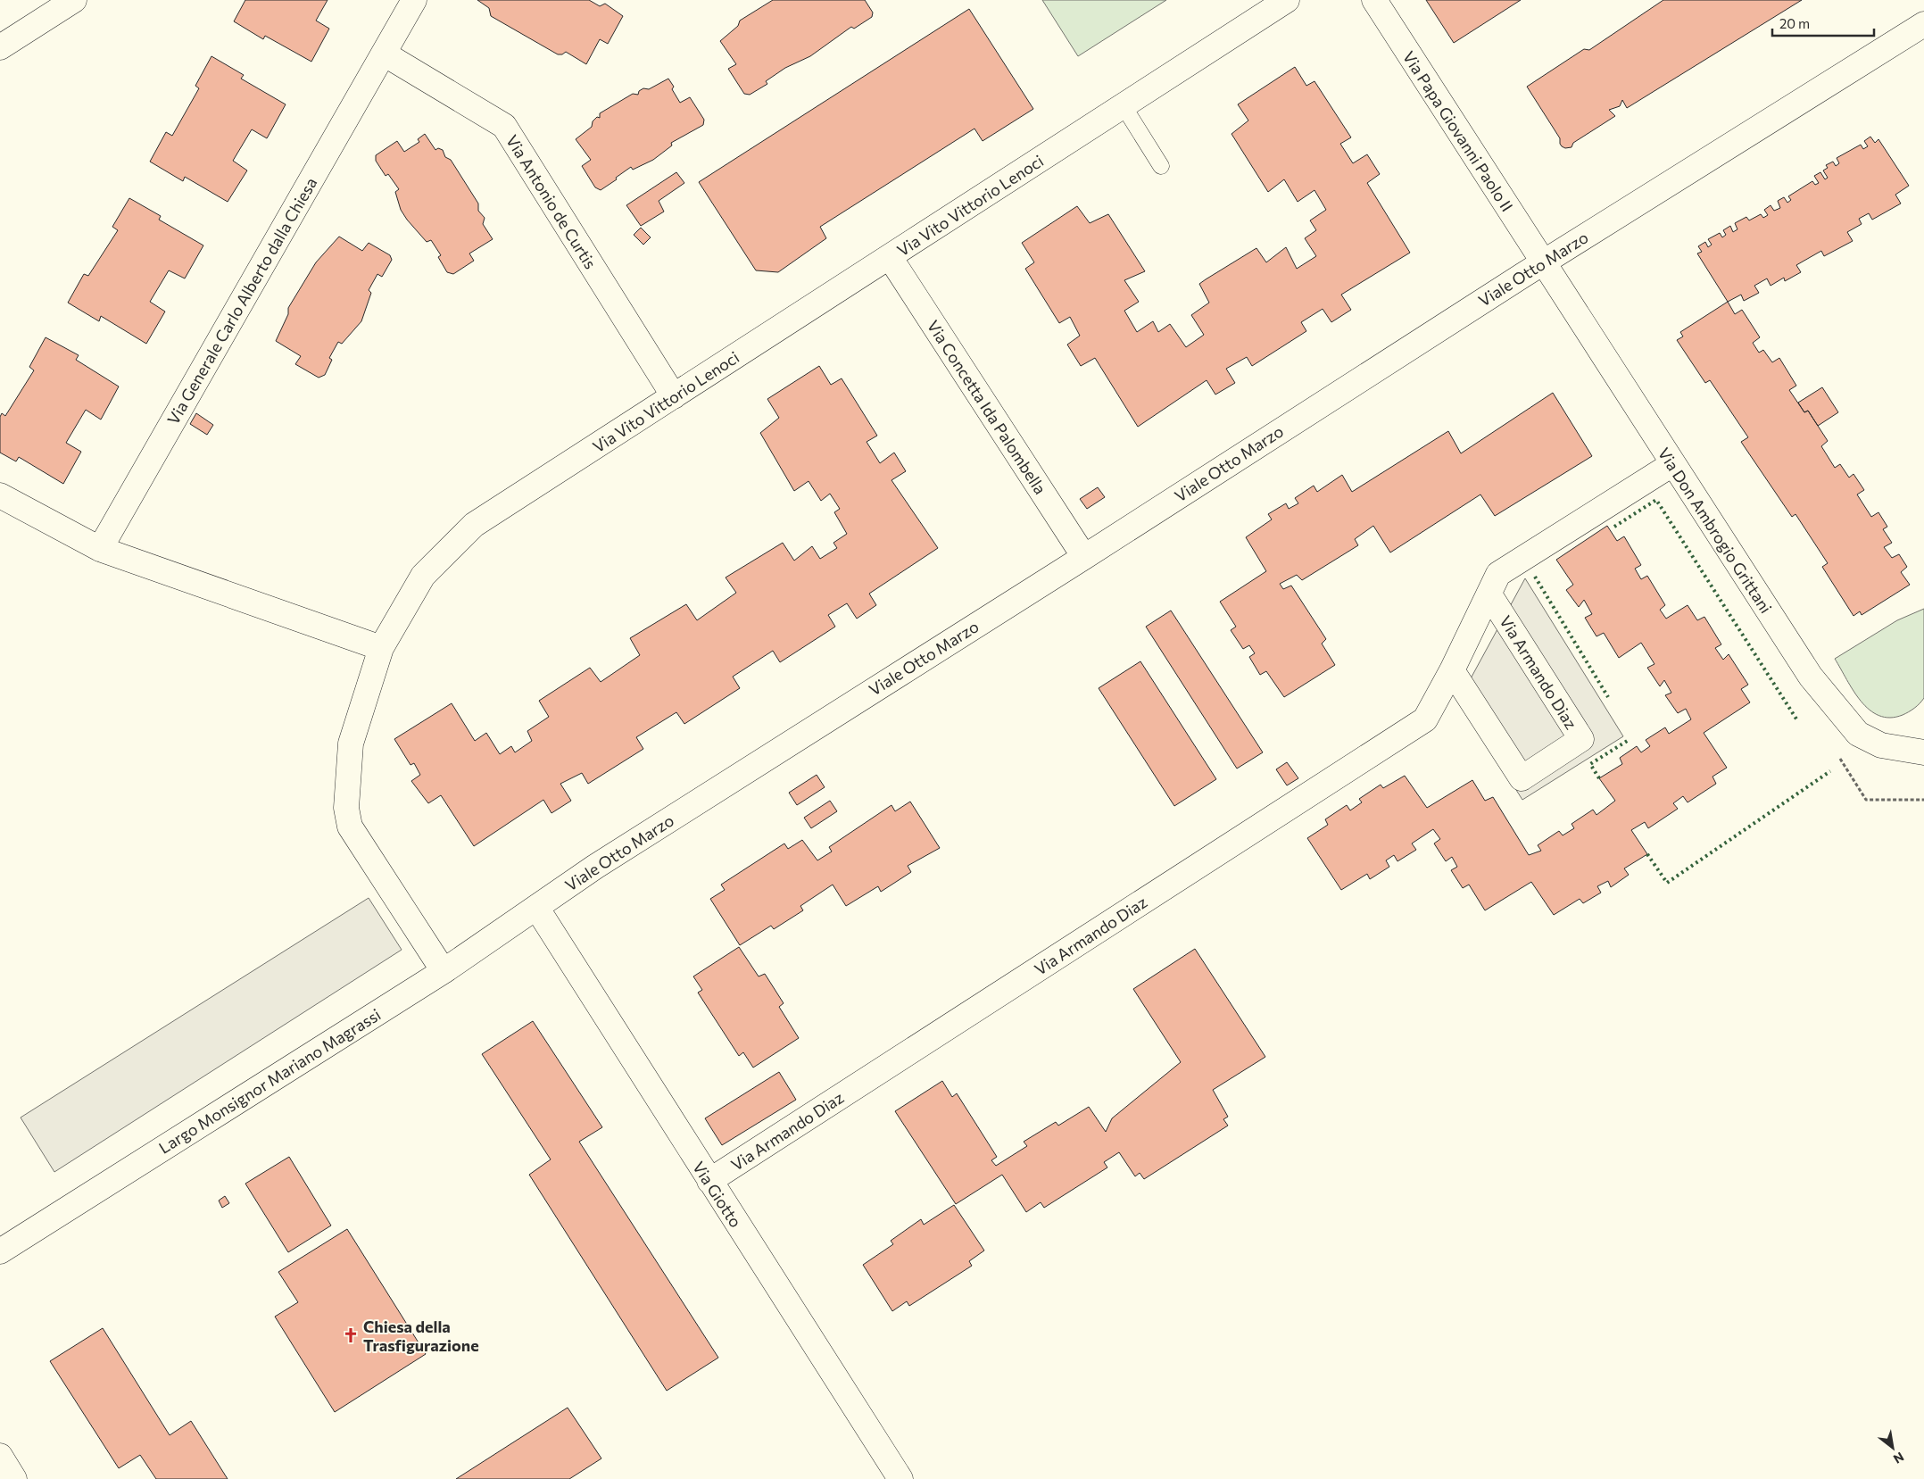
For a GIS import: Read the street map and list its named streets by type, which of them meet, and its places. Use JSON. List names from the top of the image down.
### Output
{
  "streets": {
    "street": [
      "Via Papa Giovanni Paolo II",
      "Via Antonio de Curtis",
      "Via Vito Vittorio Lenoci",
      "Viale Otto Marzo",
      "Via Generale Carlo Alberto dalla Chiesa",
      "Via Concetta Ida Palombella",
      "Via Don Ambrogio Grittani",
      "Via Armando Diaz",
      "Largo Monsignor Mariano Magrassi",
      "Via Giotto"
    ]
  },
  "crossings": [
    ["Via Papa Giovanni Paolo II", "Viale Otto Marzo"],
    ["Via Papa Giovanni Paolo II", "Via Don Ambrogio Grittani"],
    ["Via Antonio de Curtis", "Via Vito Vittorio Lenoci"],
    ["Via Antonio de Curtis", "Via Generale Carlo Alberto dalla Chiesa"],
    ["Via Vito Vittorio Lenoci", "Via Concetta Ida Palombella"],
    ["Via Vito Vittorio Lenoci", "Largo Monsignor Mariano Magrassi"],
    ["Viale Otto Marzo", "Via Concetta Ida Palombella"],
    ["Viale Otto Marzo", "Via Don Ambrogio Grittani"],
    ["Viale Otto Marzo", "Largo Monsignor Mariano Magrassi"],
    ["Viale Otto Marzo", "Via Giotto"],
    ["Via Don Ambrogio Grittani", "Via Armando Diaz"],
    ["Via Armando Diaz", "Via Giotto"],
    ["Largo Monsignor Mariano Magrassi", "Via Giotto"]
  ],
  "places": {
    "church": ["Chiesa della Trasfigurazione"]
  },
  "scale_bar": "20 m",
  "north": "bottom right"
}
